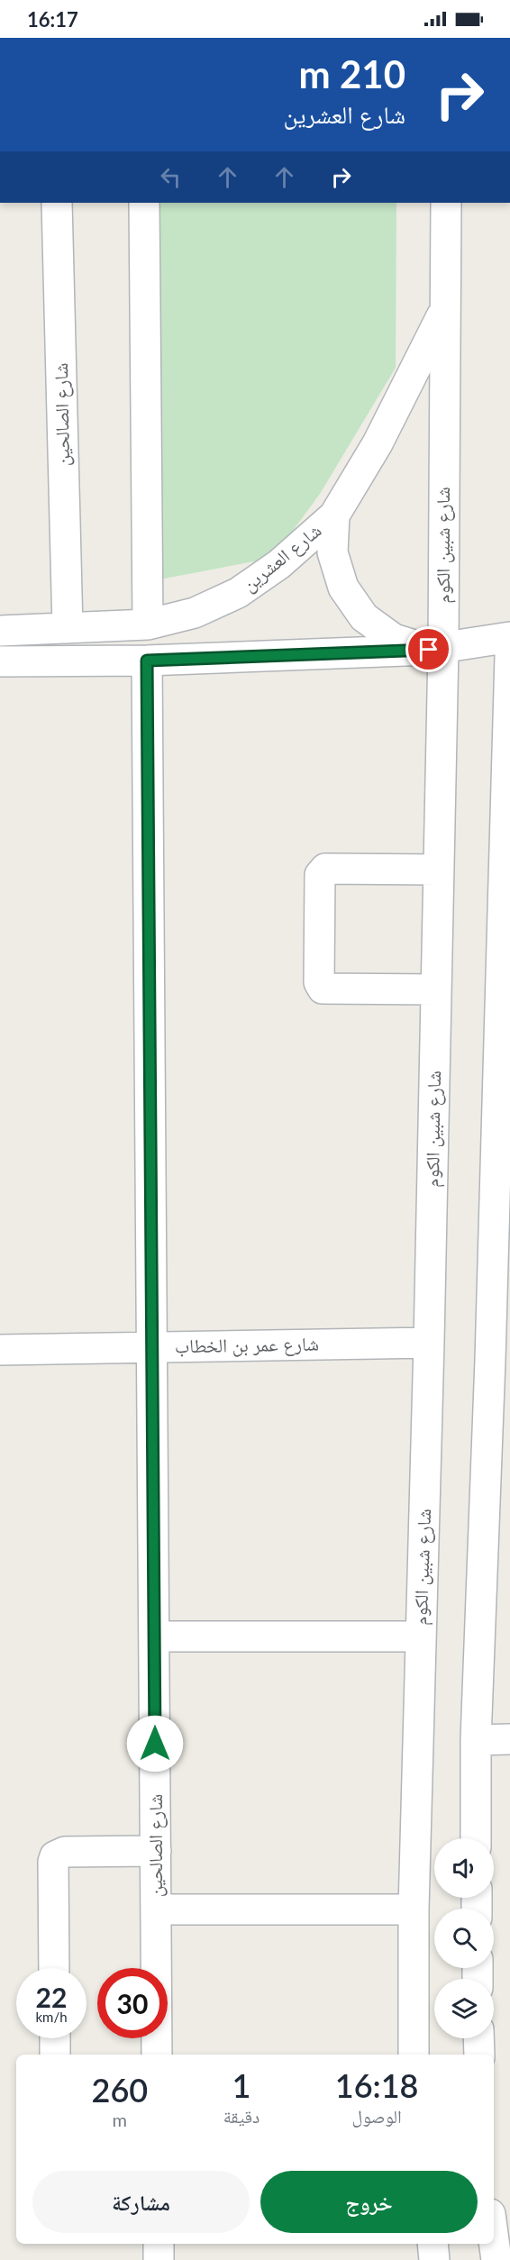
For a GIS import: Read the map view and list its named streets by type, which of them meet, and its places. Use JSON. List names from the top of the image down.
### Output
{
  "streets": {
    "street": [
      "شارع الصالحين",
      "شارع شبين الكوم",
      "شارع العشرين",
      "شارع عمر بن الخطاب"
    ]
  },
  "crossings": [
    ["شارع الصالحين", "شارع العشرين"],
    ["شارع الصالحين", "شارع عمر بن الخطاب"],
    ["شارع شبين الكوم", "شارع العشرين"],
    ["شارع شبين الكوم", "شارع عمر بن الخطاب"]
  ],
  "page": {
    "status": "16:17",
    "turn": ["210 m", "شارع العشرين"],
    "speed": "22 km/h",
    "limit": "30",
    "eta": [
      "16:18",
      "الوصول",
      "1",
      "دقيقة",
      "260",
      "m"
    ],
    "buttons": ["خروج", "مشاركة"]
  }
}
